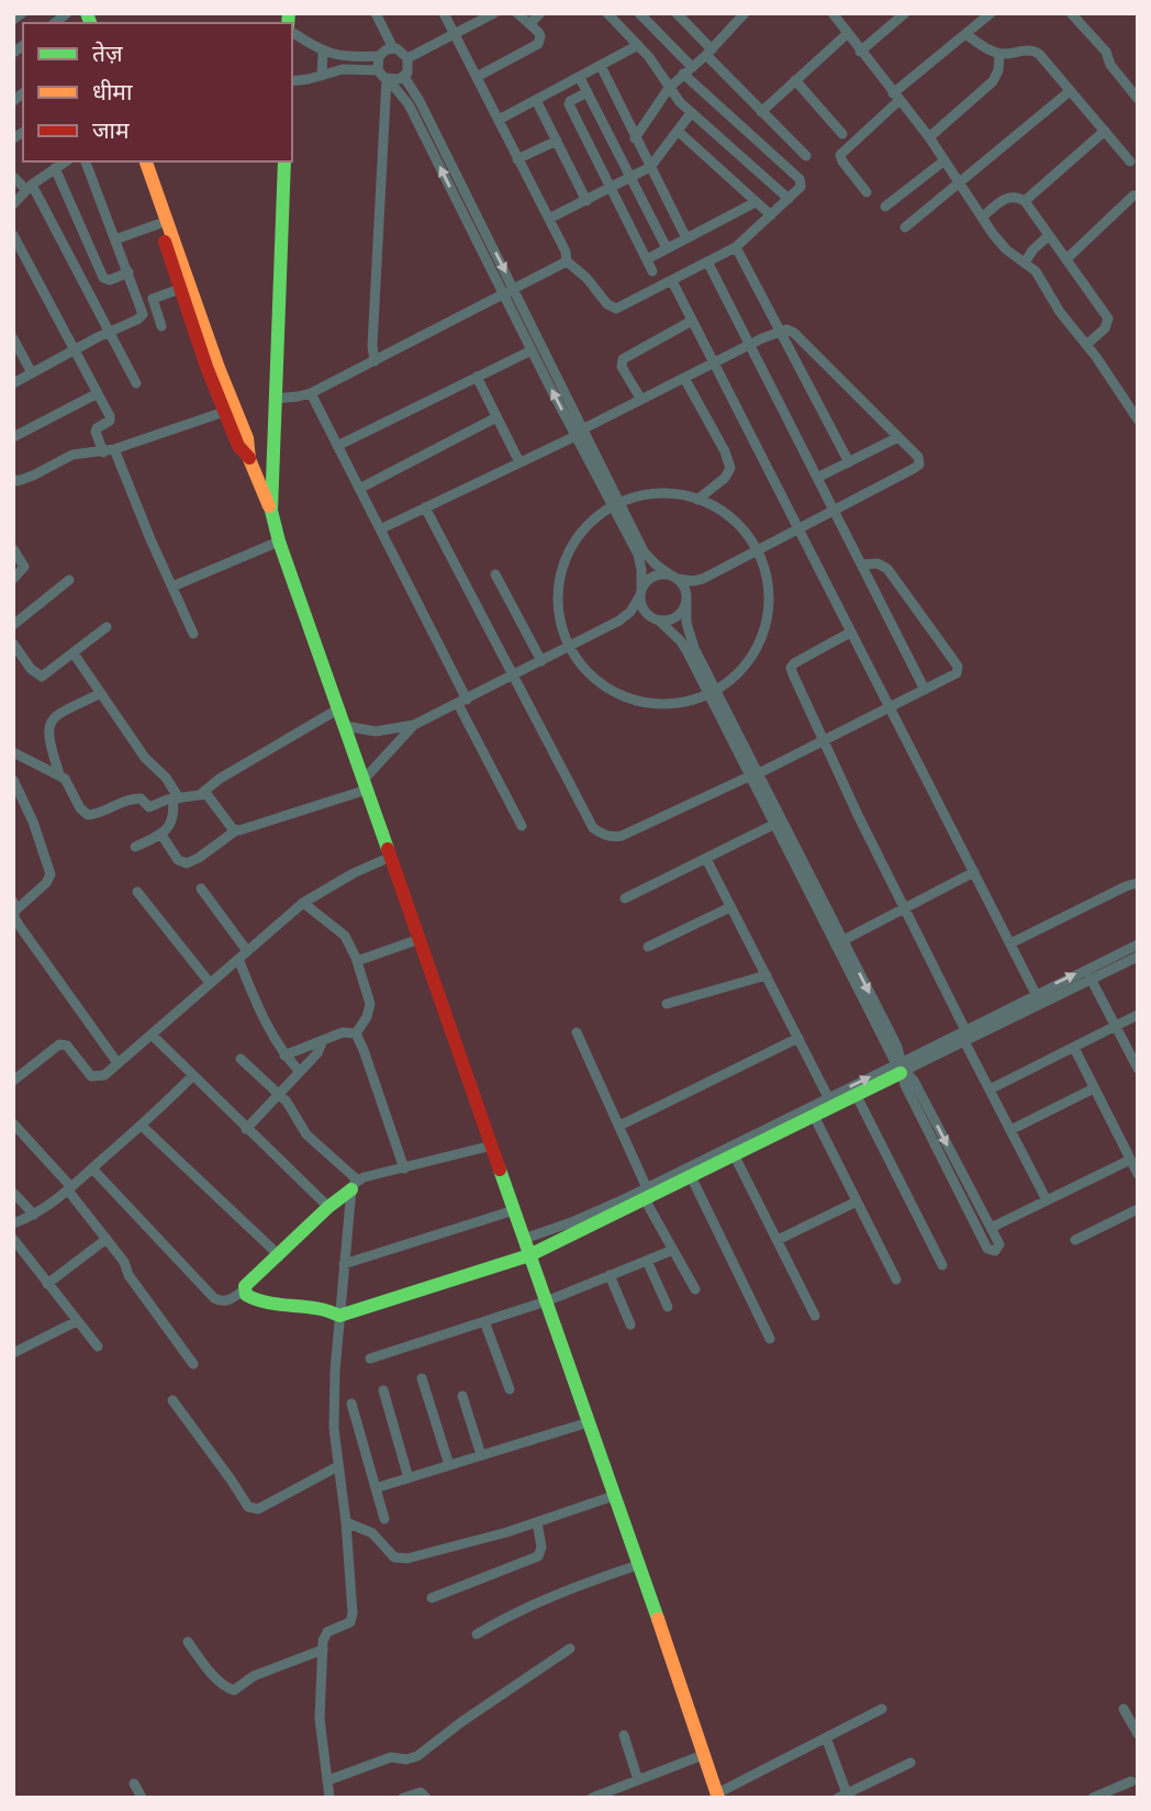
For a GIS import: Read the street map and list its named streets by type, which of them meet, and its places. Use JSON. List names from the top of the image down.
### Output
{
  "legend": ["तेज़", "धीमा", "जाम"]
}
